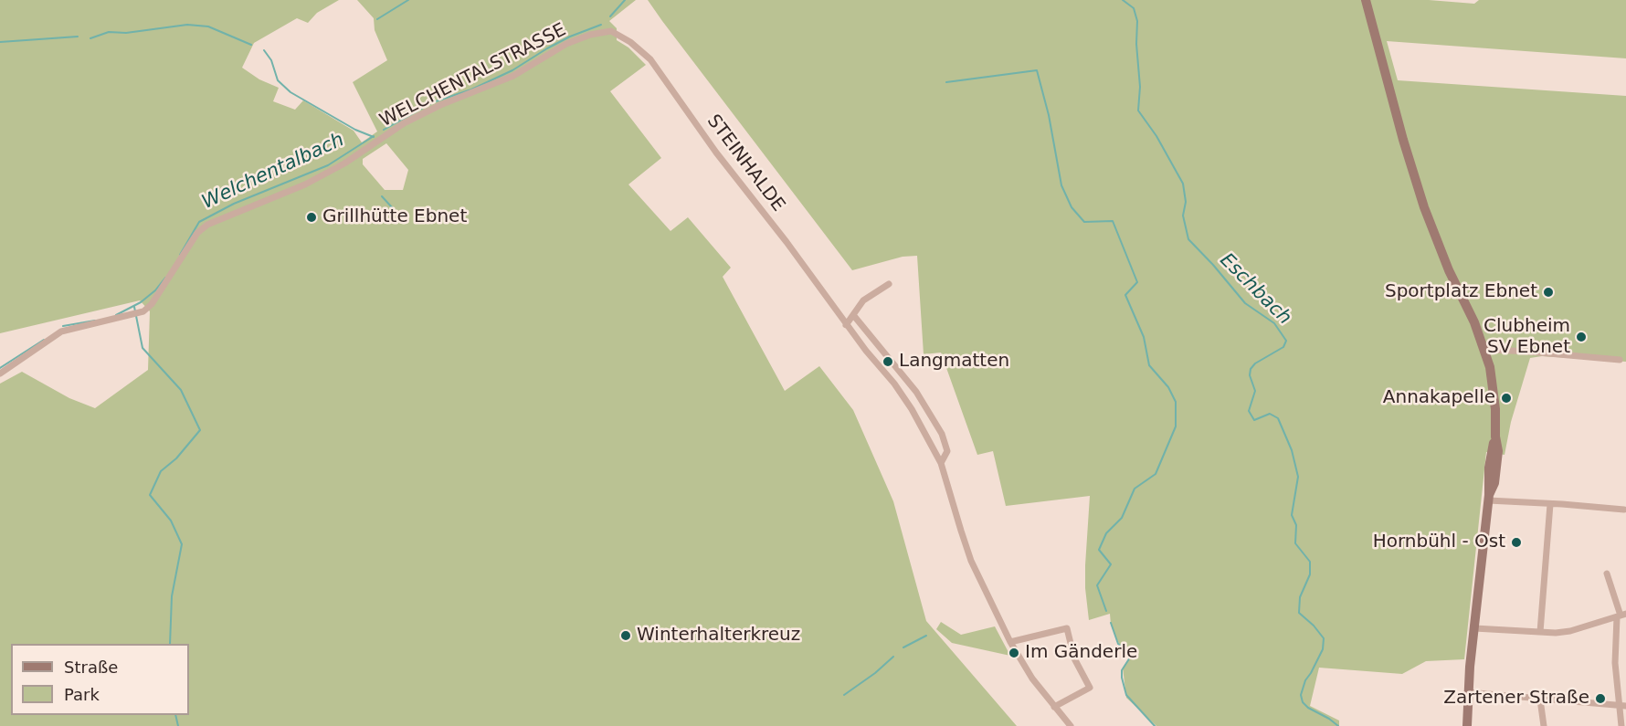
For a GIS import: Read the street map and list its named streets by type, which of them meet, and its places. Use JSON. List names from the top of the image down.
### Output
{
  "streets": {
    "street": ["WELCHENTALSTRASSE", "STEINHALDE"]
  },
  "crossings": [
    ["WELCHENTALSTRASSE", "STEINHALDE"]
  ],
  "water": ["Welchentalbach", "Eschbach"],
  "places": [
    "Grillhütte Ebnet",
    "Sportplatz Ebnet",
    "Clubheim SV Ebnet",
    "Langmatten",
    "Annakapelle",
    "Hornbühl - Ost",
    "Winterhalterkreuz",
    "Im Gänderle",
    "Zartener Straße"
  ],
  "legend": ["Straße", "Park"]
}
